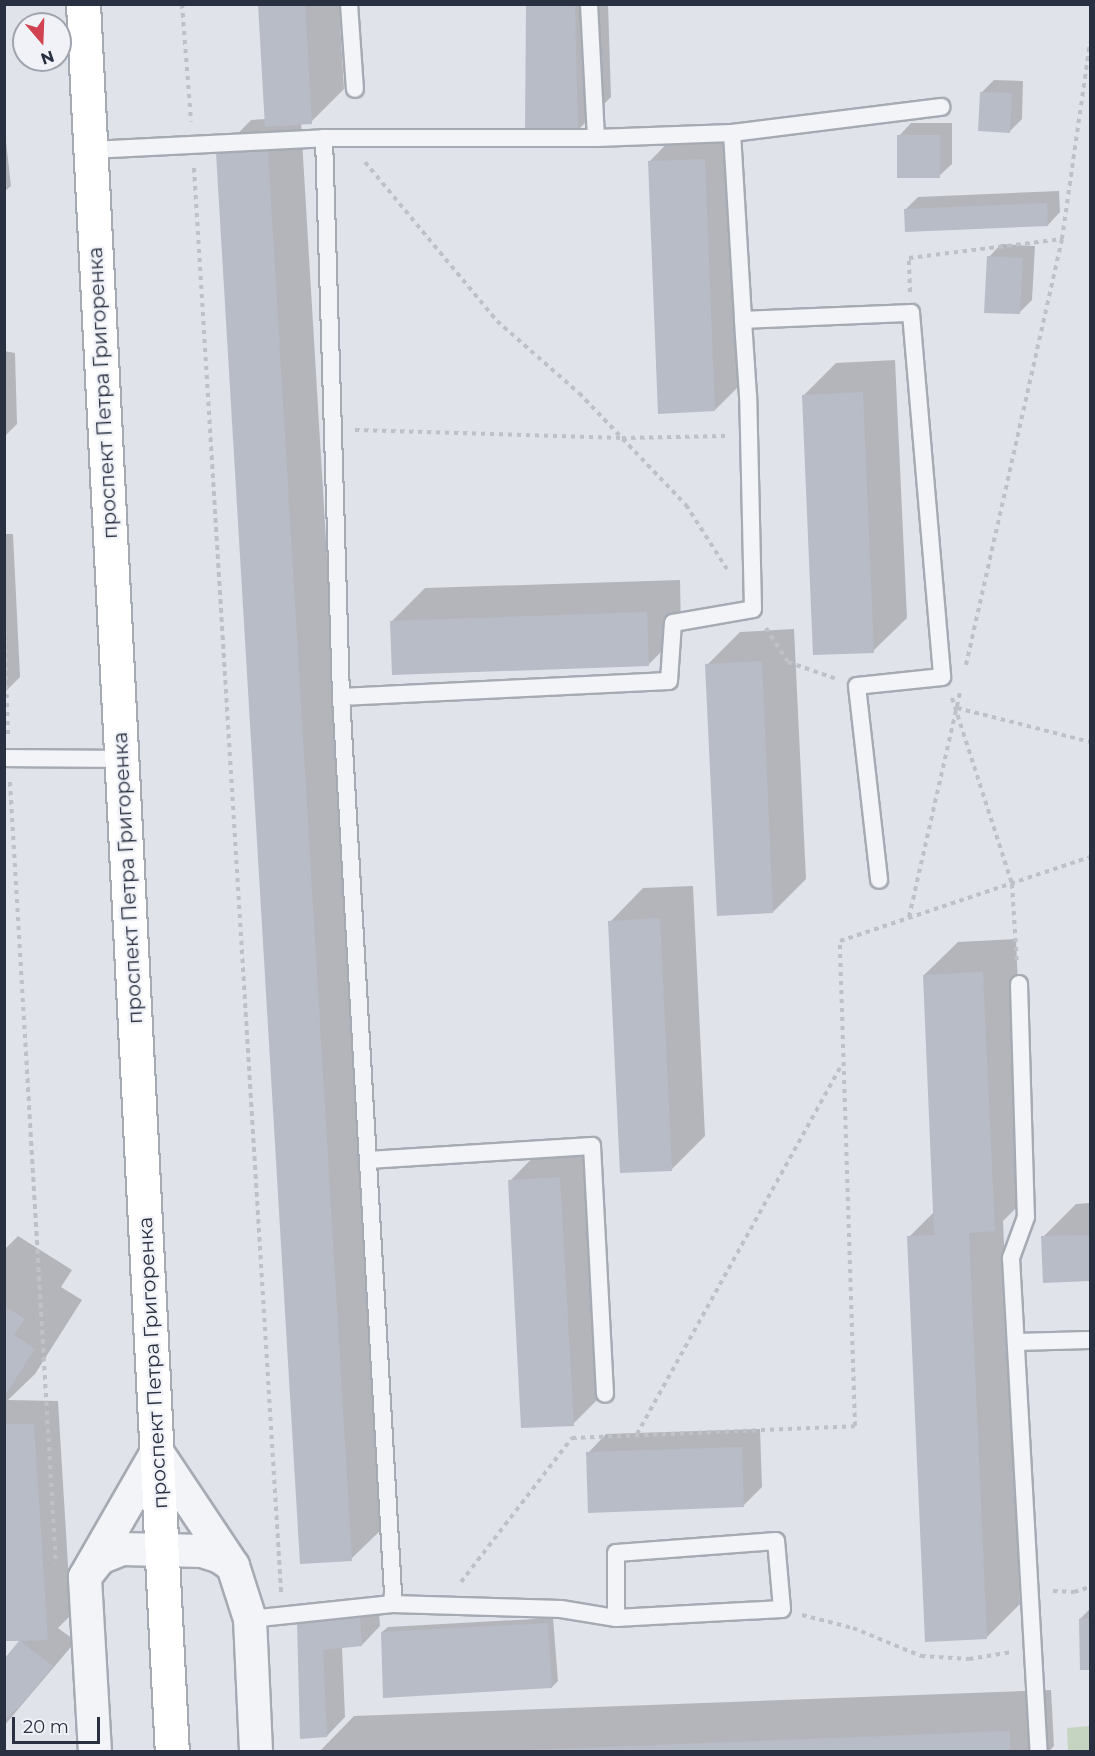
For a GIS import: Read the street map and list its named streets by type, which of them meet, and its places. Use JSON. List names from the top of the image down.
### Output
{
  "streets": {
    "main road": ["проспект Петра Григоренка"]
  },
  "scale_bar": "20 m",
  "north": "bottom"
}
